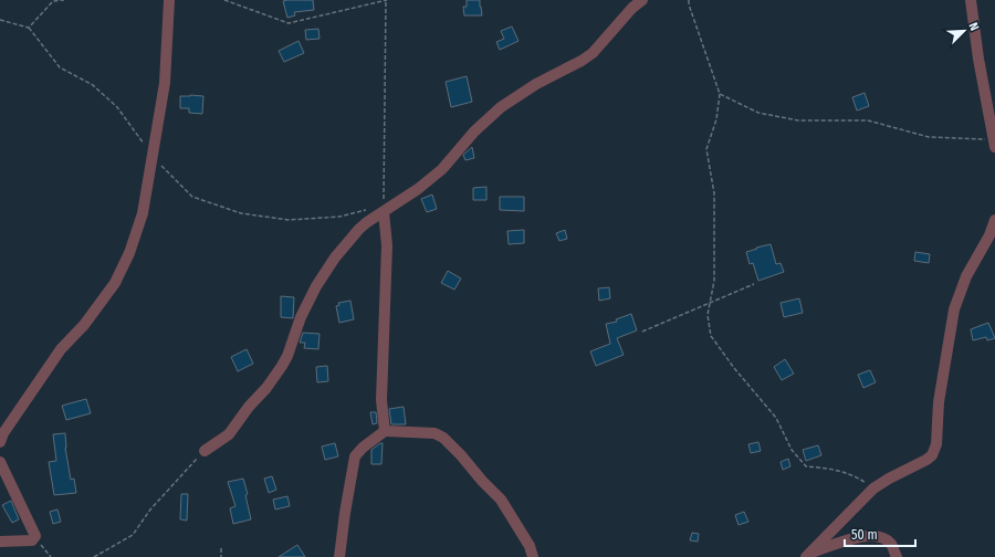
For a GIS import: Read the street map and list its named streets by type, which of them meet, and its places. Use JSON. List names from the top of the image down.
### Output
{
  "scale_bar": "50 m",
  "north": "top right"
}
